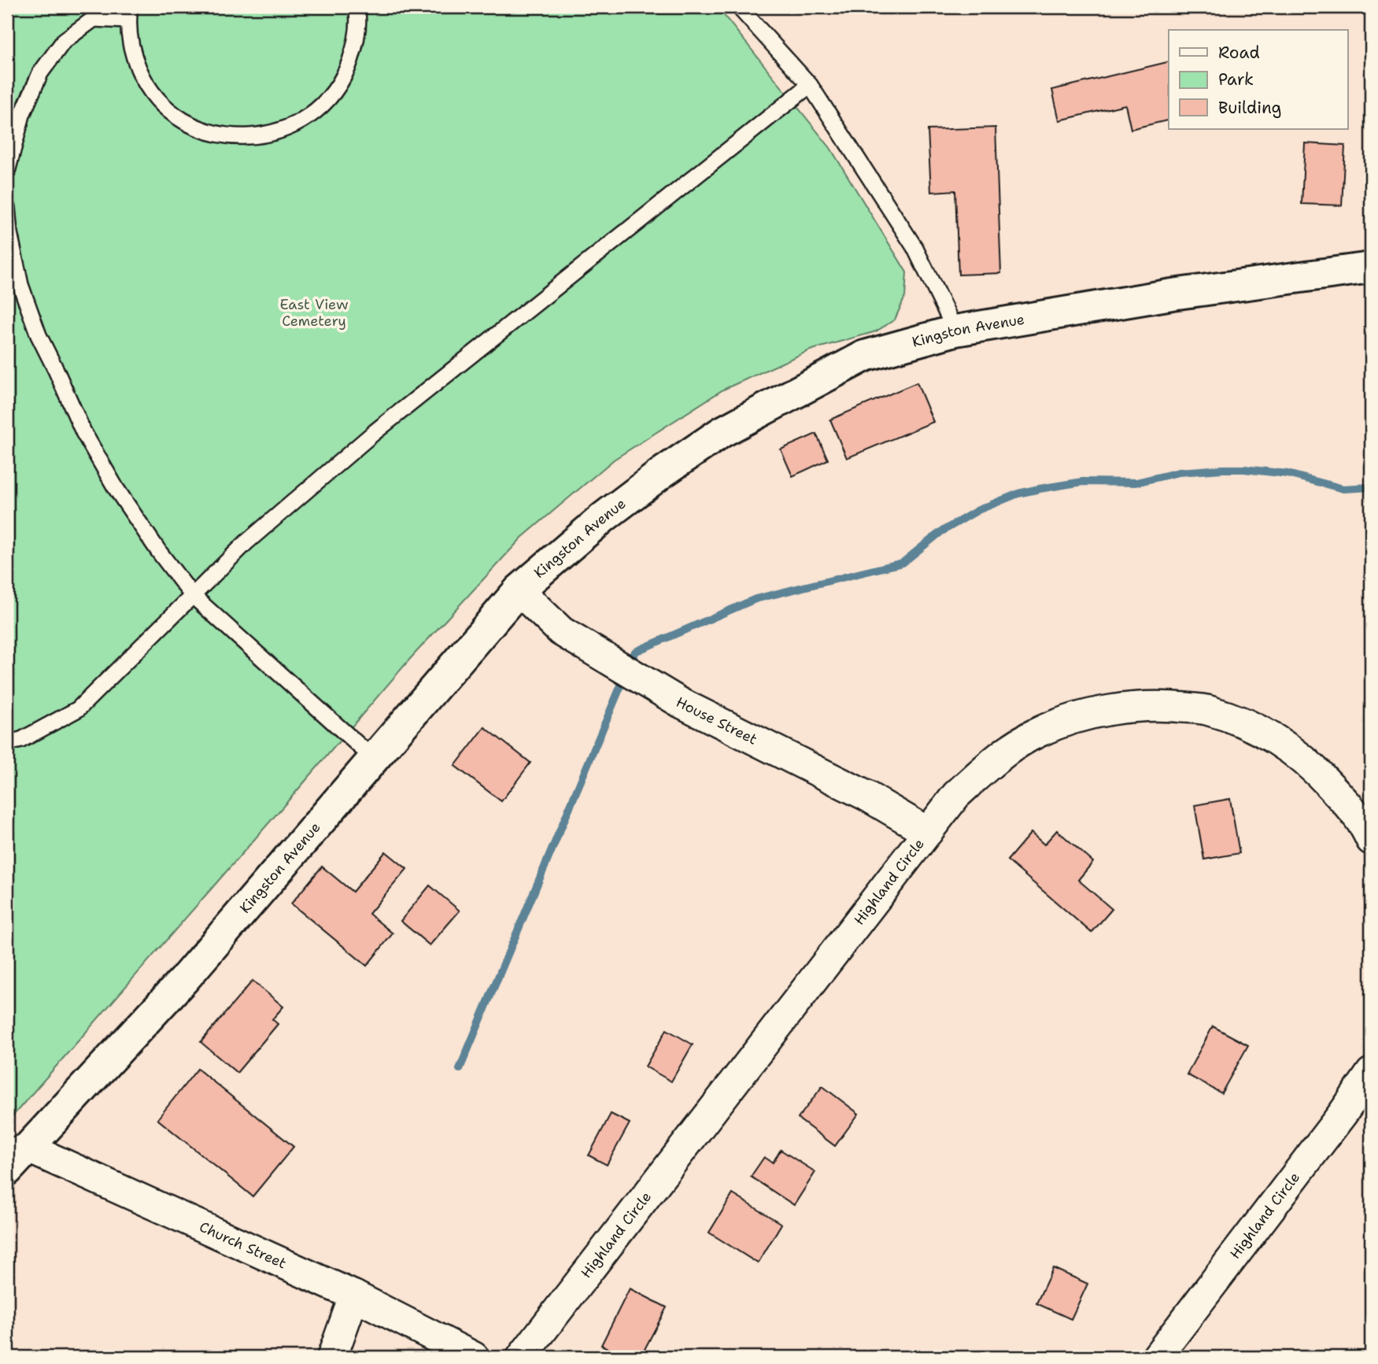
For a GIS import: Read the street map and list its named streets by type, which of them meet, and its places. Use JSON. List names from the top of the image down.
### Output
{
  "streets": {
    "street": [
      "Kingston Avenue",
      "House Street",
      "Highland Circle",
      "Church Street"
    ]
  },
  "crossings": [
    ["Kingston Avenue", "House Street"],
    ["Kingston Avenue", "Church Street"],
    ["House Street", "Highland Circle"]
  ],
  "parks": ["East View Cemetery"],
  "legend": ["Road", "Park", "Building"]
}
